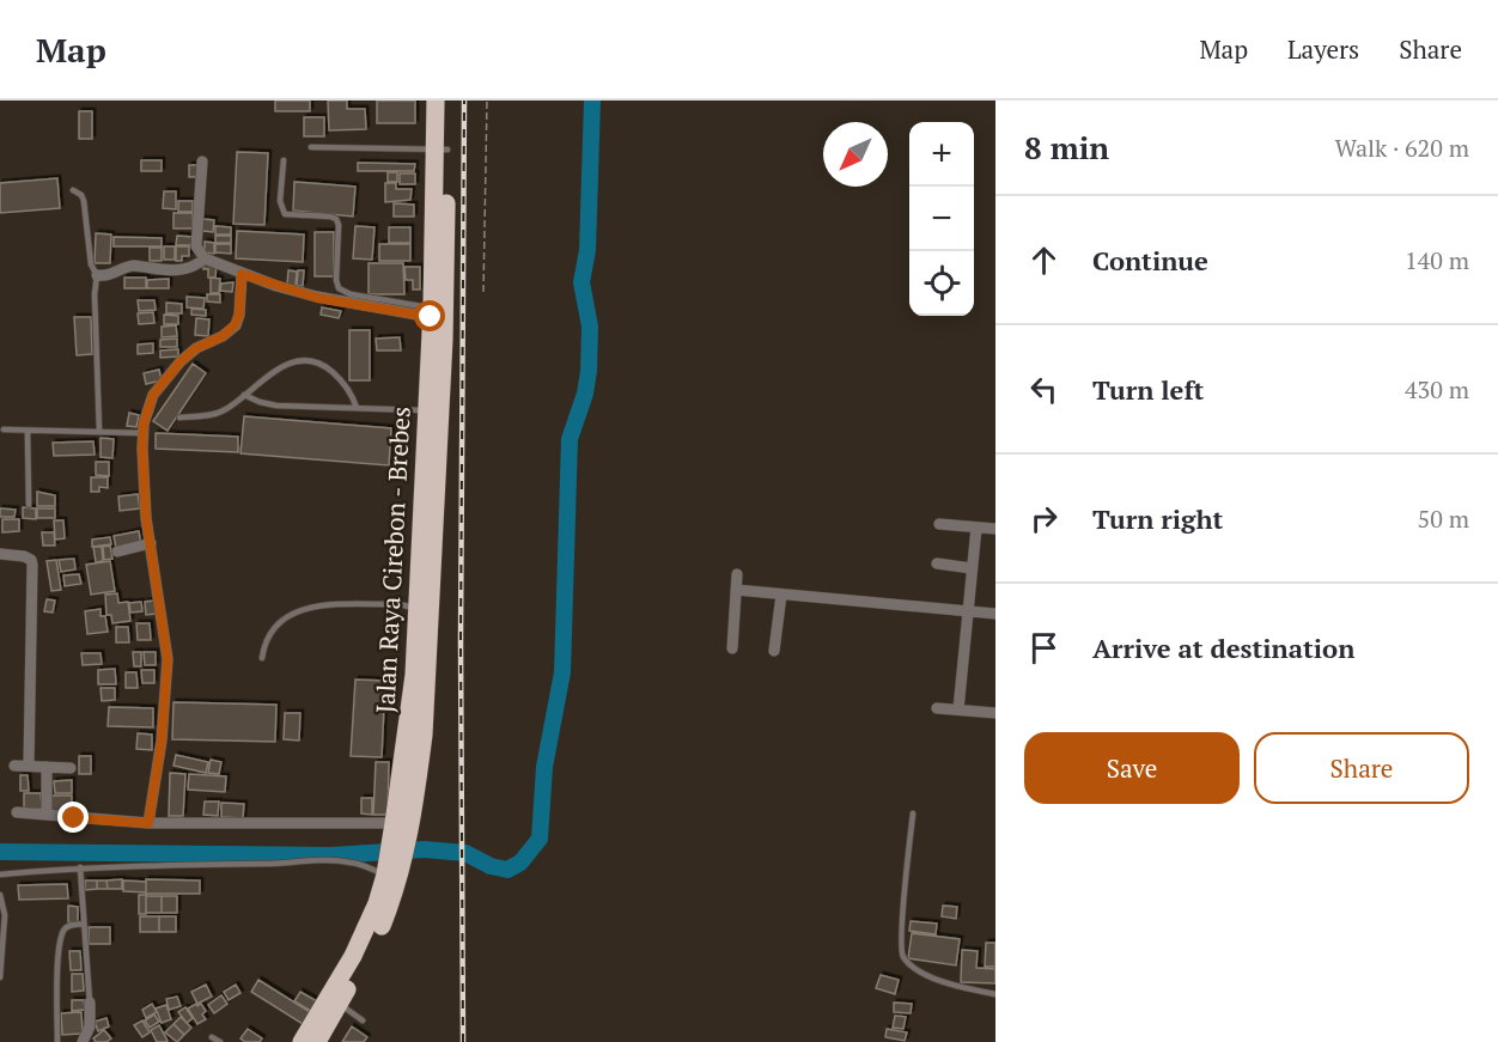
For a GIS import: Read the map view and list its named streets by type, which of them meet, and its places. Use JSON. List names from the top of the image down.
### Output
{
  "streets": {
    "highway": ["Jalan Raya Cirebon - Brebes"]
  },
  "north": "bottom left",
  "page": {
    "header": "Map",
    "nav": ["Map", "Layers", "Share"],
    "heading": ["8 min", "Walk · 620 m"],
    "map_buttons": ["+", "−"],
    "list": [
      ["Continue", "140 m"],
      ["Turn left", "430 m"],
      ["Turn right", "50 m"],
      "Arrive at destination"
    ],
    "buttons": ["Save", "Share"]
  }
}
